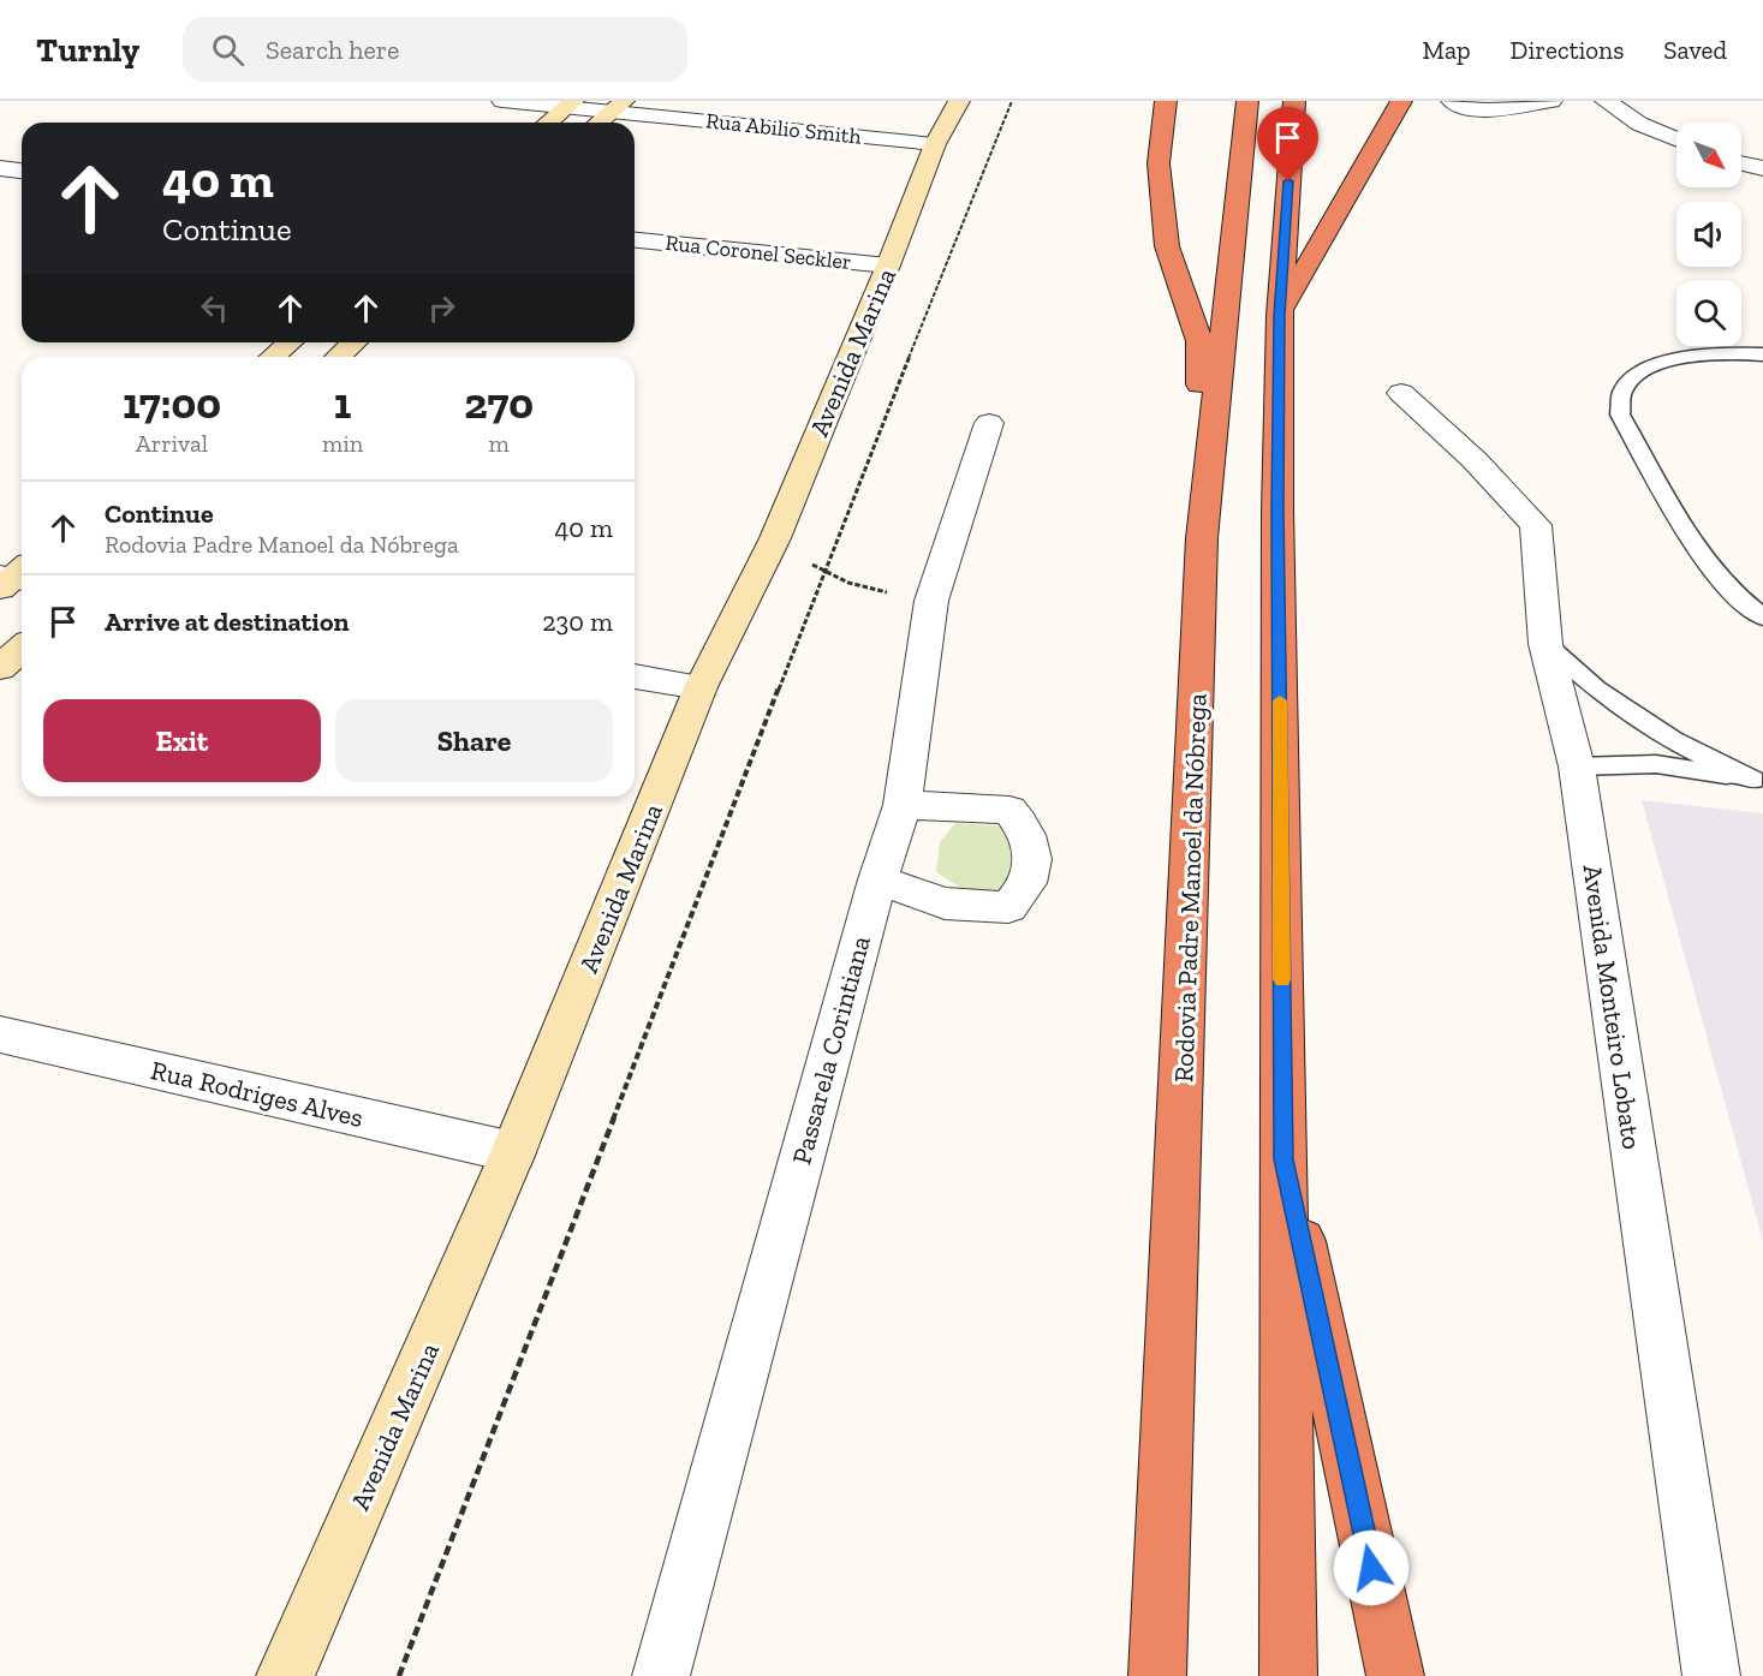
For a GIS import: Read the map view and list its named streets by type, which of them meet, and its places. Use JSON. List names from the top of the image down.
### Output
{
  "streets": {
    "highway": ["Rodovia Padre Manoel da Nóbrega"],
    "street": [
      "Rua Abilio Smith",
      "Rua Coronel Seckler",
      "Avenida Marina",
      "Avenida Monteiro Lobato",
      "Passarela Corintiana",
      "Rua Rodriges Alves"
    ]
  },
  "crossings": [
    ["Rua Abilio Smith", "Avenida Marina"],
    ["Rua Coronel Seckler", "Avenida Marina"],
    ["Avenida Marina", "Rua Rodriges Alves"]
  ],
  "north": "bottom right",
  "page": {
    "header": "Turnly",
    "search": "Search here",
    "nav": ["Map", "Directions", "Saved"],
    "turn": ["40 m", "Continue"],
    "eta": [
      "17:00",
      "Arrival",
      "1",
      "min",
      "270",
      "m"
    ],
    "list": [
      {
        "name": "Continue",
        "note": "Rodovia Padre Manoel da Nóbrega",
        "value": "40 m"
      },
      {
        "name": "Arrive at destination",
        "value": "230 m"
      }
    ],
    "buttons": ["Exit", "Share"]
  }
}
